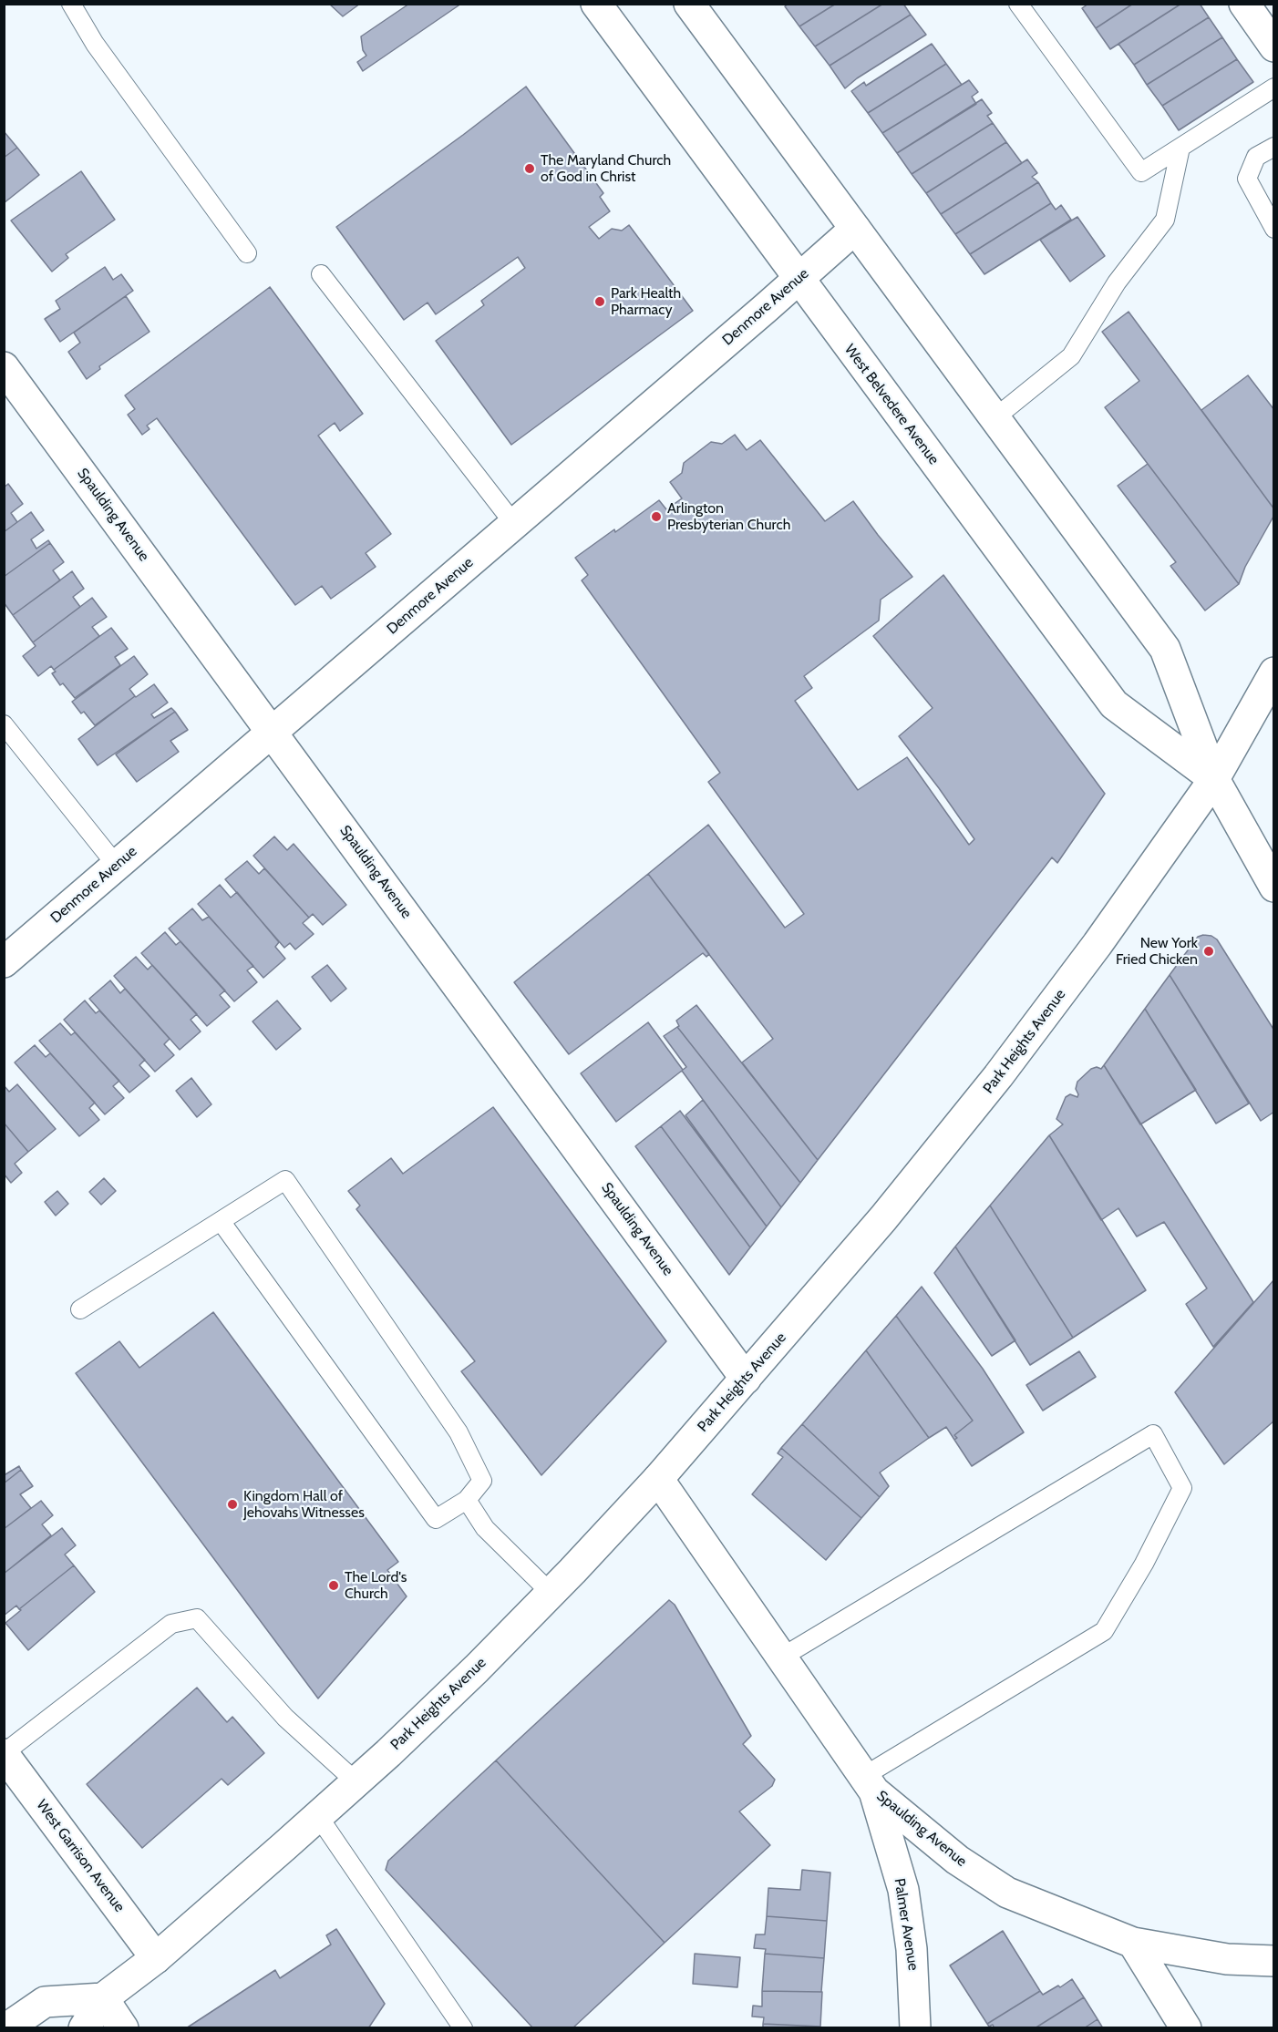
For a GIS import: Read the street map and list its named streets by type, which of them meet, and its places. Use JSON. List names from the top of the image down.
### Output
{
  "streets": {
    "main road": [
      "Denmore Avenue",
      "West Belvedere Avenue",
      "Spaulding Avenue",
      "Park Heights Avenue",
      "West Garrison Avenue",
      "Palmer Avenue"
    ]
  },
  "crossings": [
    ["Denmore Avenue", "West Belvedere Avenue"],
    ["Denmore Avenue", "Spaulding Avenue"],
    ["West Belvedere Avenue", "Park Heights Avenue"],
    ["Spaulding Avenue", "Park Heights Avenue"],
    ["Spaulding Avenue", "Palmer Avenue"],
    ["Park Heights Avenue", "West Garrison Avenue"]
  ],
  "places": [
    "The Maryland Church of God in Christ",
    "Park Health Pharmacy",
    "Arlington Presbyterian Church",
    "New York Fried Chicken",
    "Kingdom Hall of Jehovahs Witnesses",
    "The Lord's Church"
  ]
}
